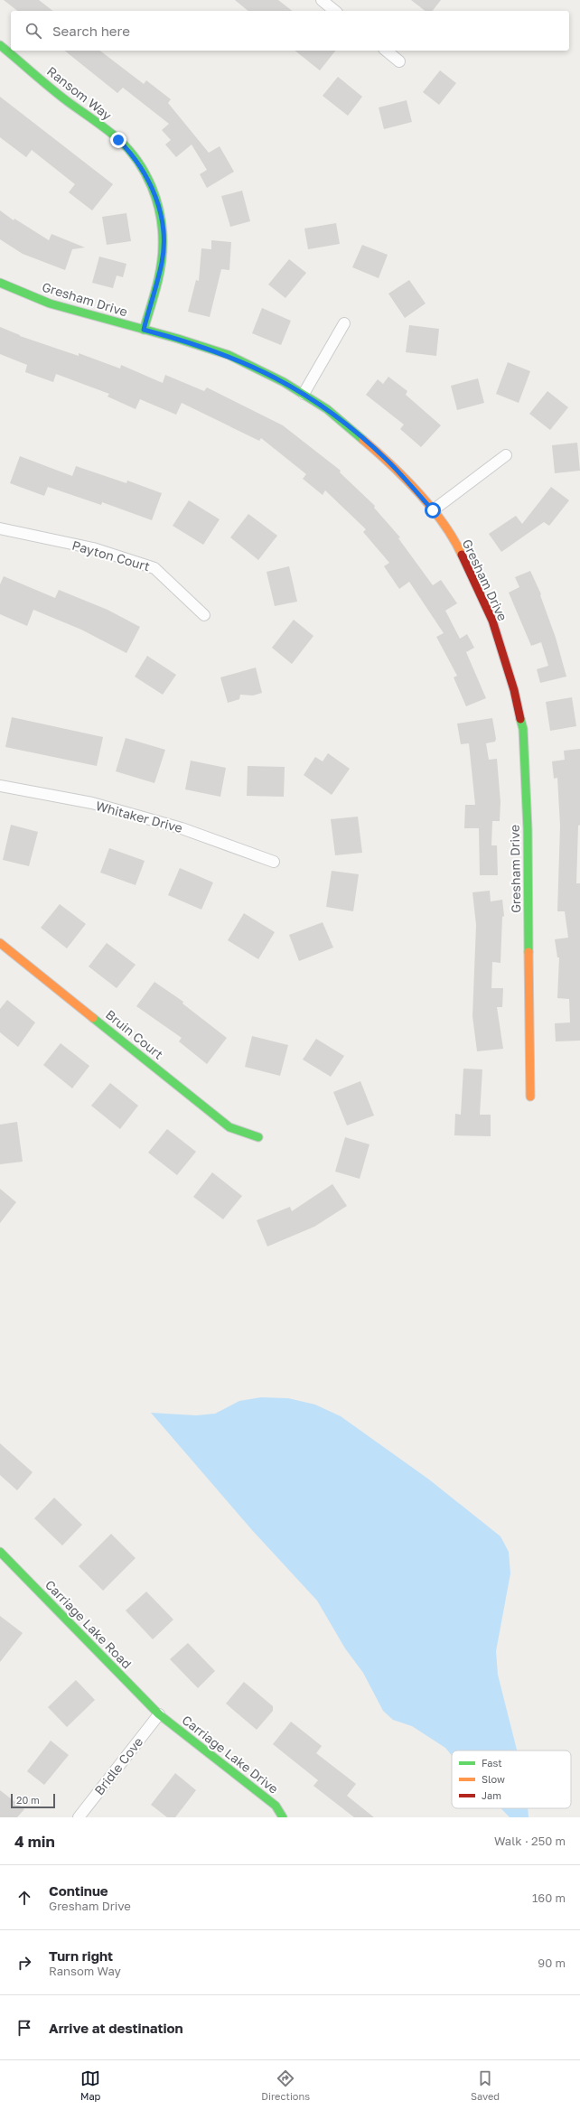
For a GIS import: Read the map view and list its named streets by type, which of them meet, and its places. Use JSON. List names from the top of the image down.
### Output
{
  "streets": {
    "street": [
      "Ransom Way",
      "Gresham Drive",
      "Payton Court",
      "Whitaker Drive",
      "Bruin Court",
      "Carriage Lake Road",
      "Carriage Lake Drive",
      "Bridle Cove"
    ]
  },
  "crossings": [
    ["Ransom Way", "Gresham Drive"],
    ["Carriage Lake Road", "Carriage Lake Drive"],
    ["Carriage Lake Road", "Bridle Cove"],
    ["Carriage Lake Drive", "Bridle Cove"]
  ],
  "legend": ["Fast", "Slow", "Jam"],
  "scale_bar": "20 m",
  "page": {
    "search": "Search here",
    "scale": "20 m",
    "heading": ["4 min", "Walk · 250 m"],
    "list": [
      ["Continue", "Gresham Drive", "160 m"],
      ["Turn right", "Ransom Way", "90 m"],
      "Arrive at destination"
    ],
    "nav": ["Map", "Directions", "Saved"]
  }
}
